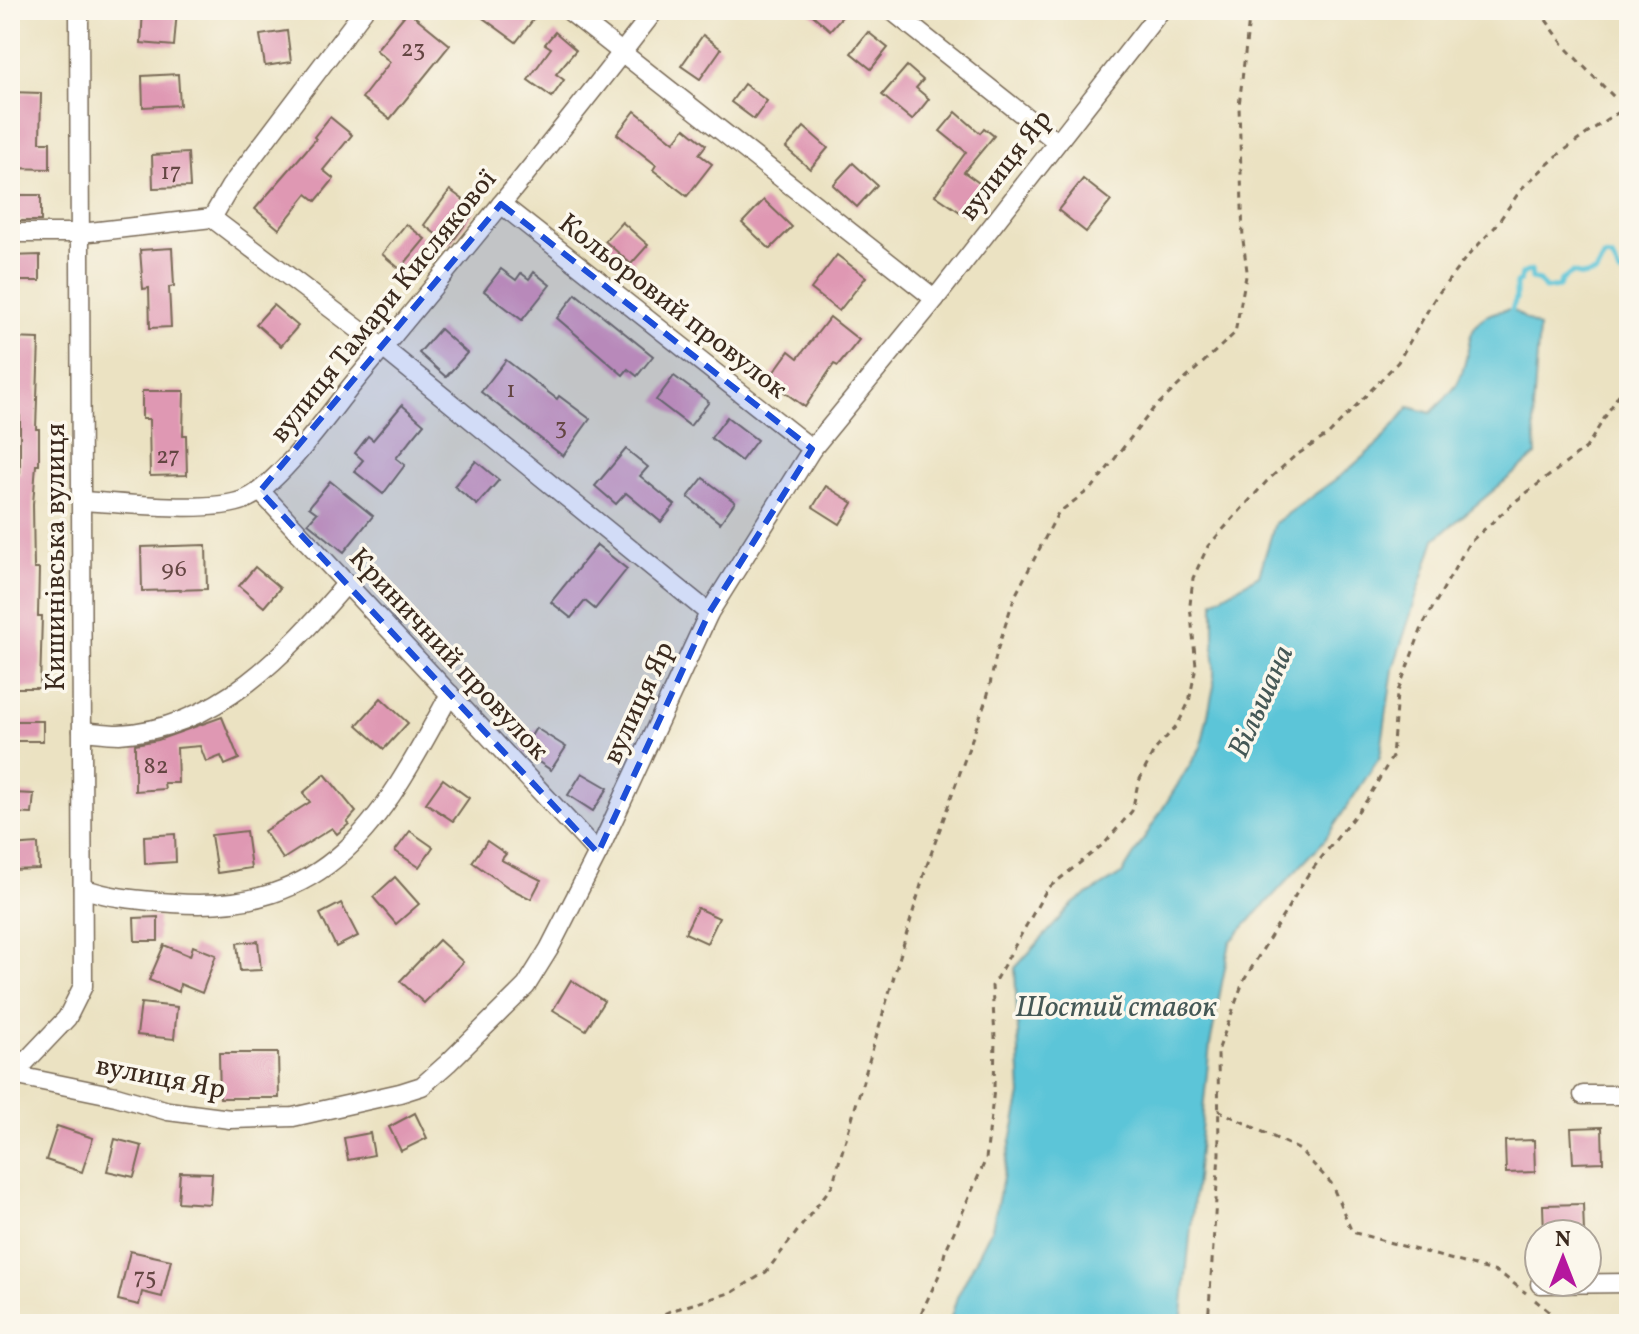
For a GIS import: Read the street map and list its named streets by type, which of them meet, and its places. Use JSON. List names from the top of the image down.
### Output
{
  "streets": {
    "street": [
      "вулиця Яр",
      "вулиця Тамари Кислякової",
      "Кольоровий провулок",
      "Кишинівська вулиця",
      "Криничний провулок"
    ]
  },
  "crossings": [
    ["вулиця Яр", "Кольоровий провулок"],
    ["вулиця Яр", "Кишинівська вулиця"],
    ["вулиця Яр", "Криничний провулок"],
    ["вулиця Тамари Кислякової", "Кольоровий провулок"],
    ["вулиця Тамари Кислякової", "Кишинівська вулиця"],
    ["вулиця Тамари Кислякової", "Криничний провулок"]
  ],
  "water": ["Вільшана", "Шостий ставок"],
  "house_numbers": [
    "23",
    "17",
    "1",
    "3",
    "27",
    "96",
    "82",
    "75"
  ],
  "north": "top"
}
